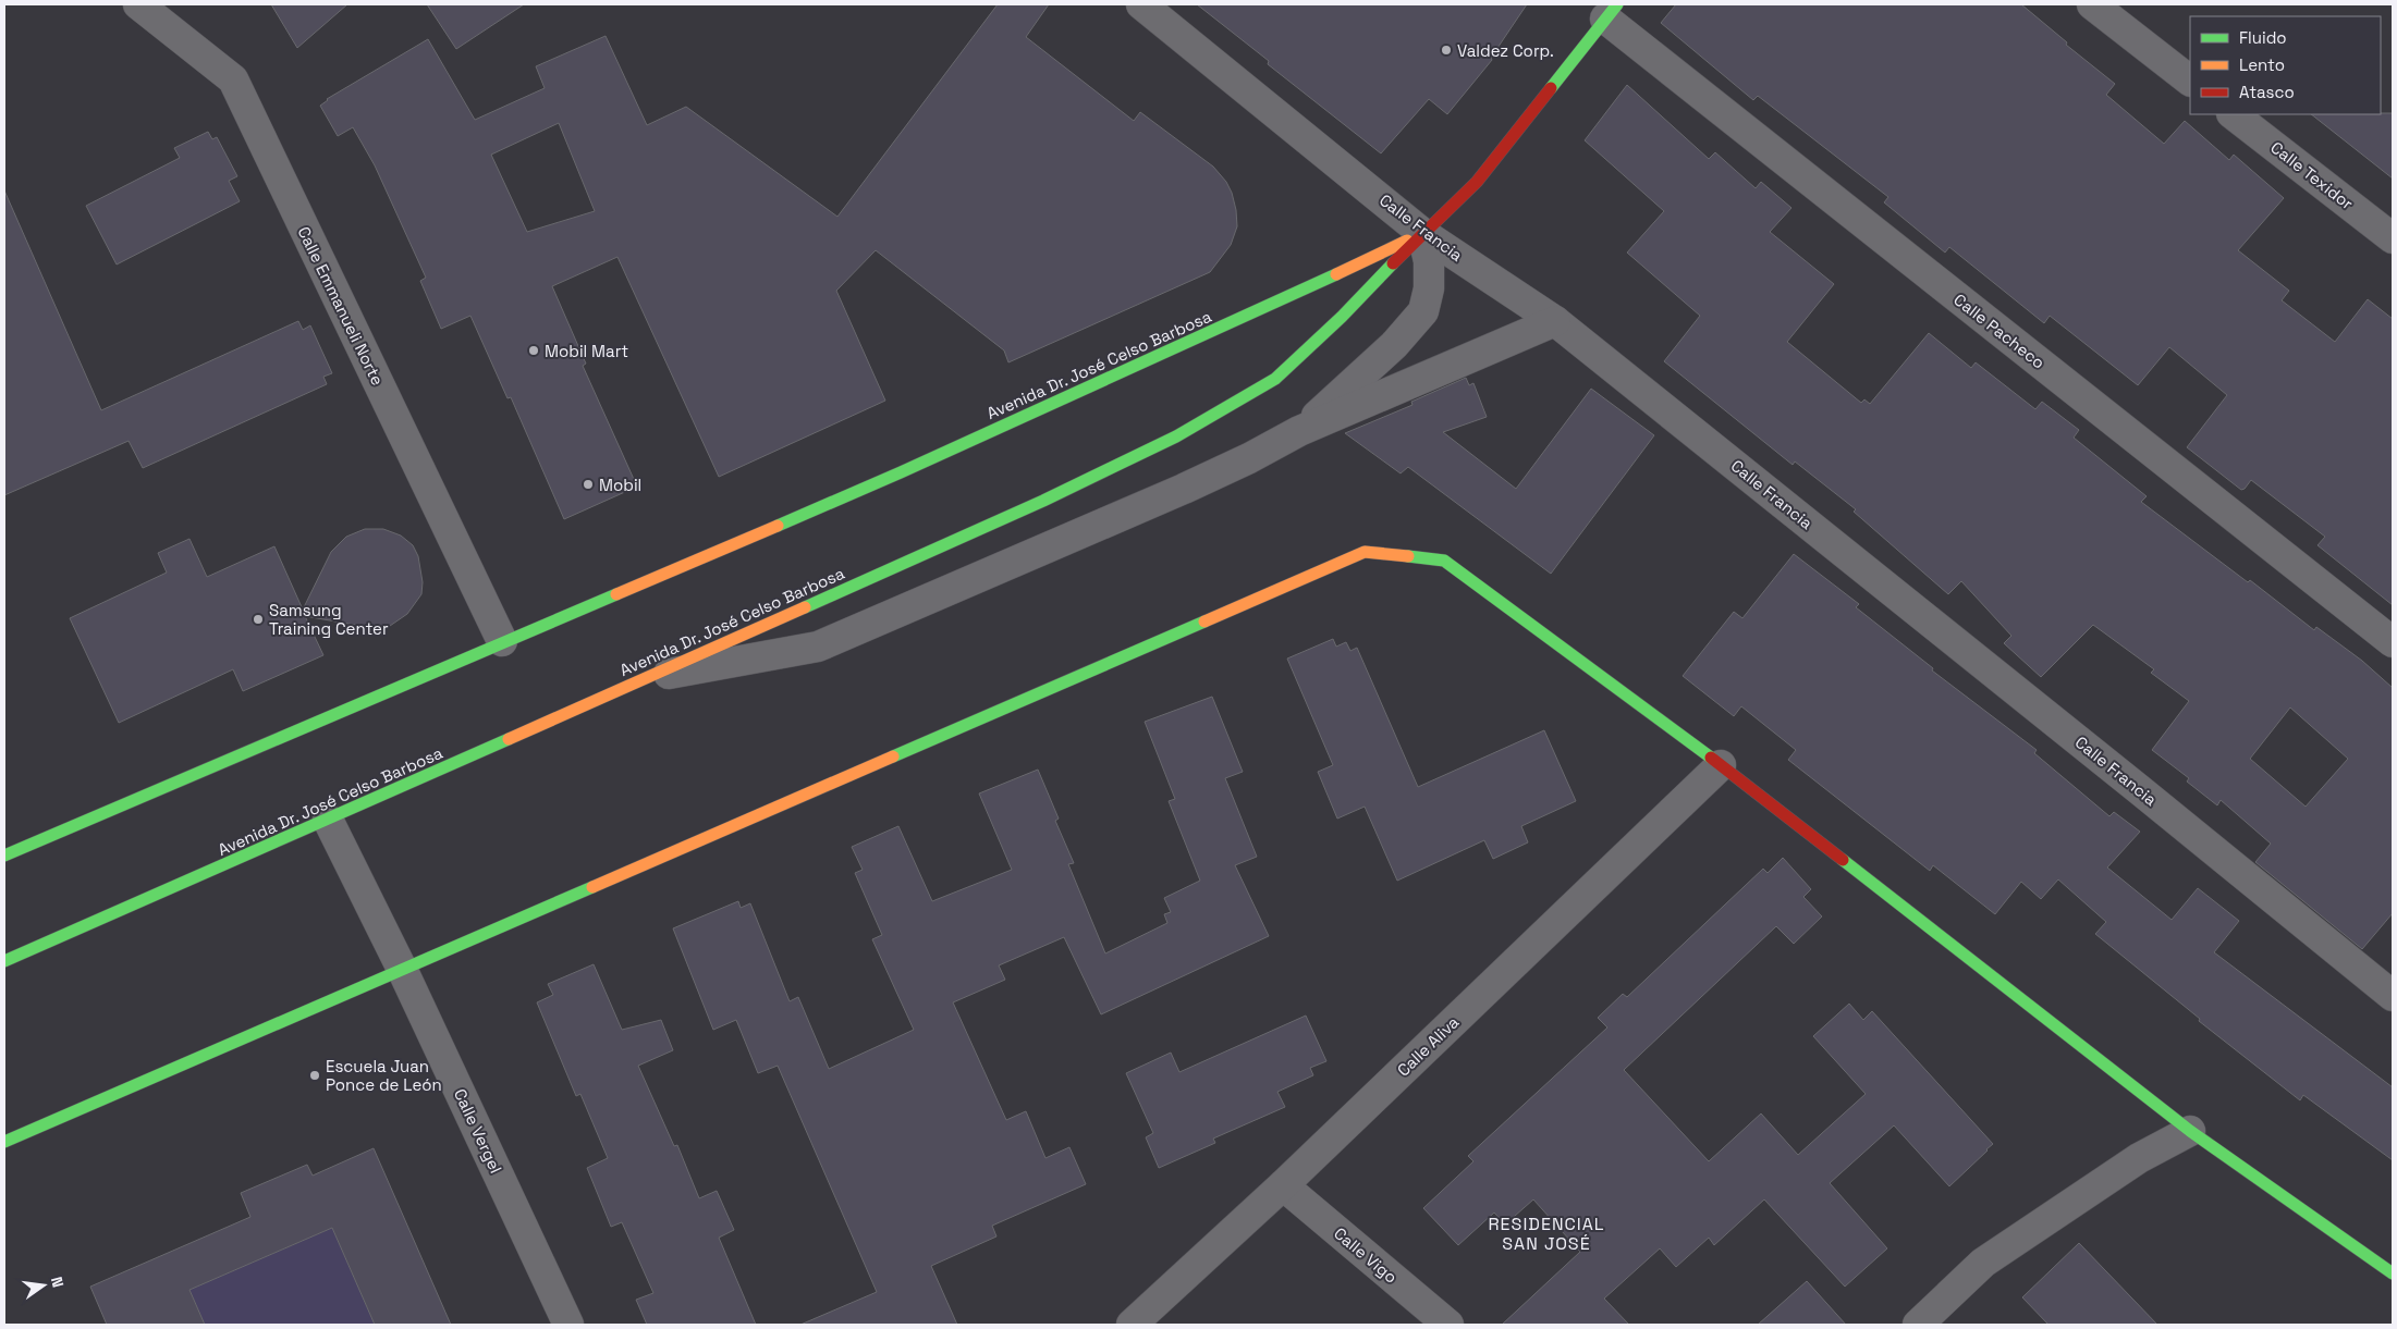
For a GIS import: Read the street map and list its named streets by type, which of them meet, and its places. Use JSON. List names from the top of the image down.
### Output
{
  "streets": {
    "main road": ["Avenida Dr. José Celso Barbosa"],
    "street": [
      "Calle Texidor",
      "Calle Francia",
      "Calle Emmanueli Norte",
      "Calle Pacheco",
      "Calle Aliva",
      "Calle Vergel",
      "Calle Vigo"
    ]
  },
  "crossings": [
    ["Calle Francia", "Avenida Dr. José Celso Barbosa"],
    ["Calle Emmanueli Norte", "Avenida Dr. José Celso Barbosa"],
    ["Calle Pacheco", "Avenida Dr. José Celso Barbosa"],
    ["Avenida Dr. José Celso Barbosa", "Calle Vergel"],
    ["Calle Aliva", "Calle Vigo"]
  ],
  "districts": ["RESIDENCIAL SAN JOSÉ"],
  "places": [
    "Valdez Corp.",
    "Mobil Mart",
    "Mobil",
    "Samsung Training Center",
    "Escuela Juan Ponce de León"
  ],
  "legend": ["Fluido", "Lento", "Atasco"],
  "north": "right"
}
